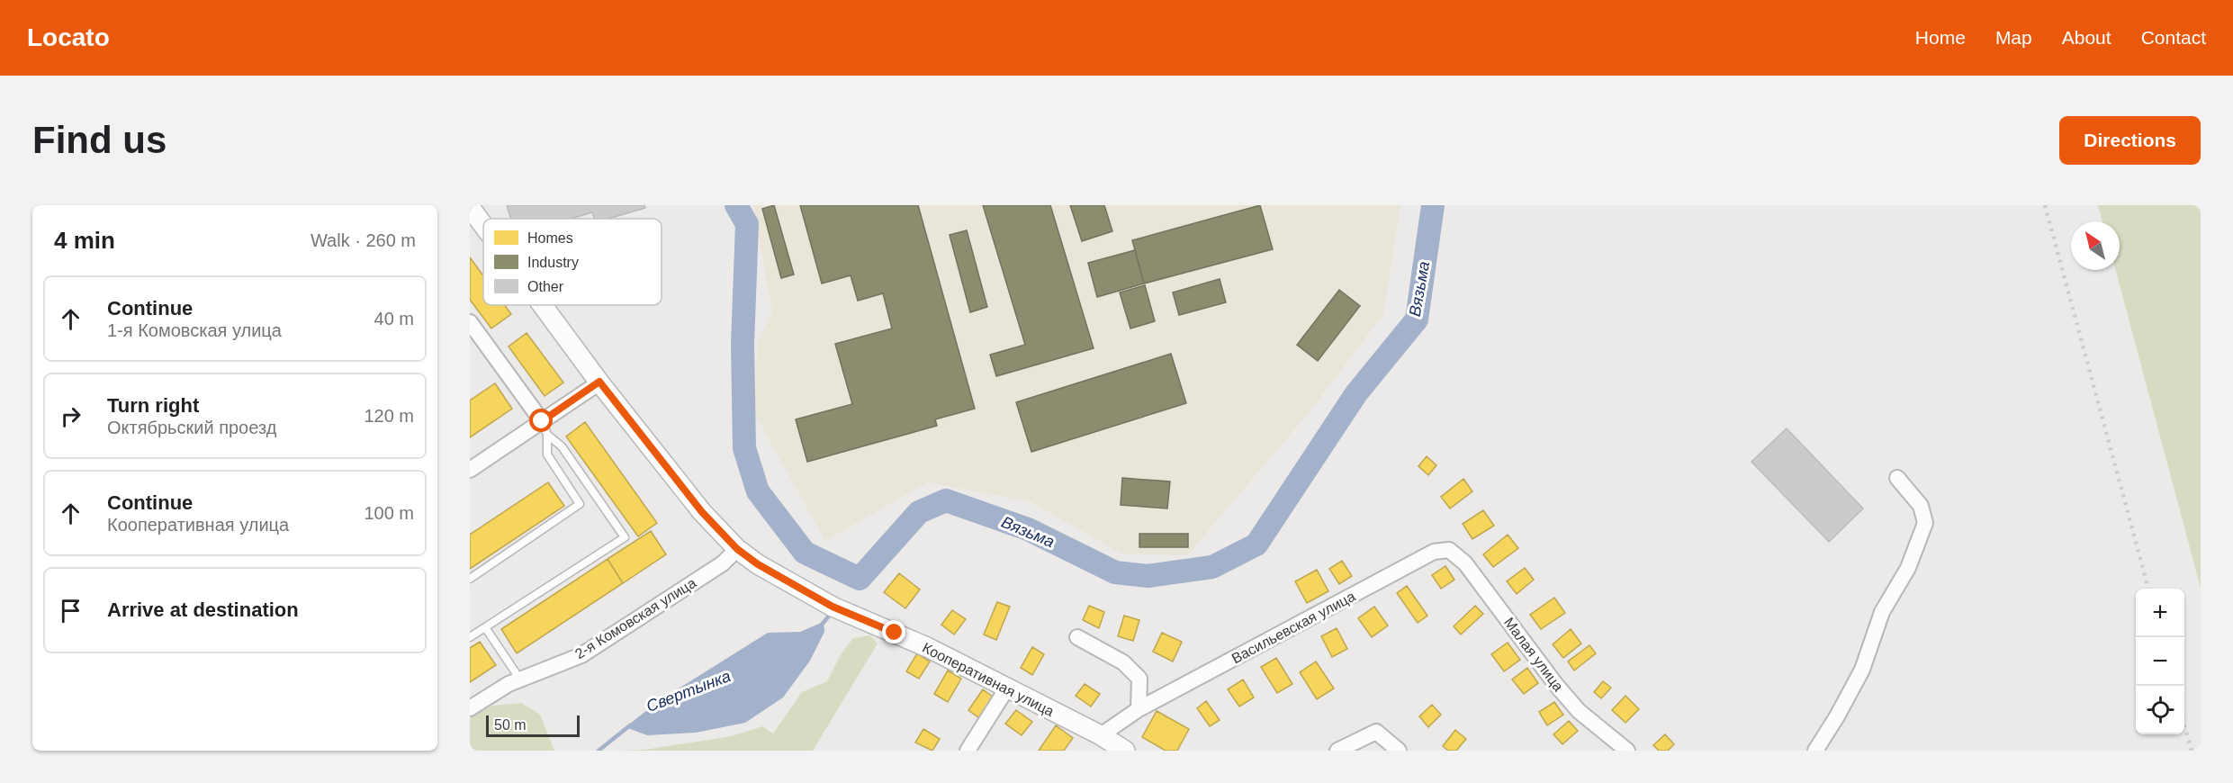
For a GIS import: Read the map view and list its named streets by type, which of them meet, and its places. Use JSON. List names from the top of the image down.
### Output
{
  "streets": {
    "street": [
      "2-я Комовская улица",
      "Васильевская улица",
      "Малая улица",
      "Кооперативная улица"
    ]
  },
  "crossings": [
    ["2-я Комовская улица", "Кооперативная улица"],
    ["Васильевская улица", "Малая улица"],
    ["Васильевская улица", "Кооперативная улица"]
  ],
  "water": ["Вязьма", "Свертынка"],
  "legend": ["Homes", "Industry", "Other"],
  "scale_bar": "50 m",
  "north": "top left",
  "page": {
    "header": "Locato",
    "nav": [
      "Home",
      "Map",
      "About",
      "Contact"
    ],
    "buttons": "Directions",
    "title": "Find us",
    "heading": ["4 min", "Walk · 260 m"],
    "list": [
      ["Continue", "1-я Комовская улица", "40 m"],
      ["Turn right", "Октябрьский проезд", "120 m"],
      ["Continue", "Кооперативная улица", "100 m"],
      "Arrive at destination"
    ],
    "map_buttons": ["+", "−"],
    "scale": "50 m"
  }
}
